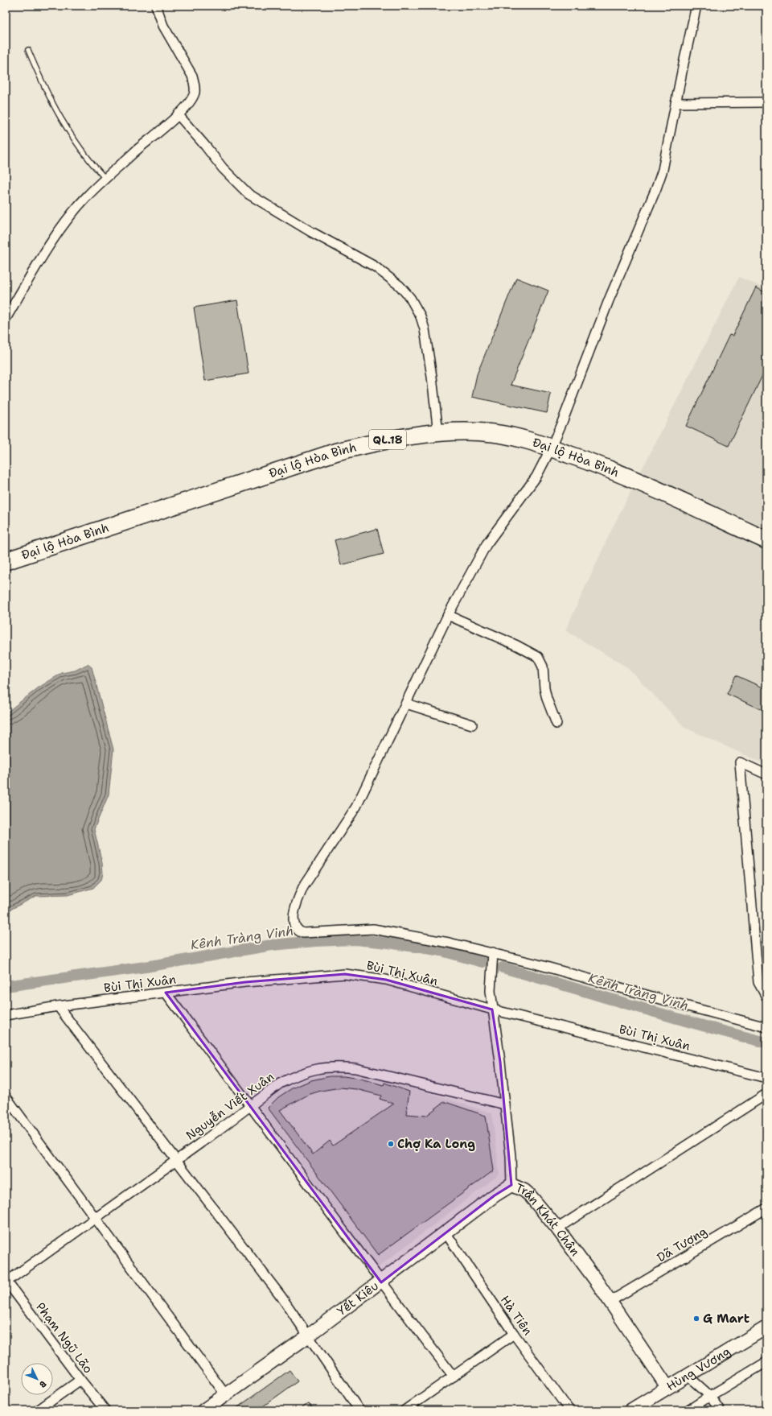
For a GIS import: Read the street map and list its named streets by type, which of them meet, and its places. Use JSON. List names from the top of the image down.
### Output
{
  "streets": {
    "highway": ["QL.18", "Đại lộ Hòa Bình"],
    "street": [
      "Bùi Thị Xuân",
      "Nguyễn Viết Xuân",
      "Trần Khát Chân",
      "Dã Tượng",
      "Yết Kiêu",
      "Hà Tiên",
      "Phạm Ngũ Lão",
      "Hùng Vương"
    ]
  },
  "crossings": [
    ["Bùi Thị Xuân", "Trần Khát Chân"],
    ["Nguyễn Viết Xuân", "Trần Khát Chân"],
    ["Nguyễn Viết Xuân", "Phạm Ngũ Lão"],
    ["Trần Khát Chân", "Dã Tượng"],
    ["Trần Khát Chân", "Yết Kiêu"],
    ["Trần Khát Chân", "Hùng Vương"],
    ["Yết Kiêu", "Hà Tiên"]
  ],
  "water": ["Kênh Tràng Vinh"],
  "places": ["Chợ Ka Long", "G Mart"],
  "north": "bottom right"
}
